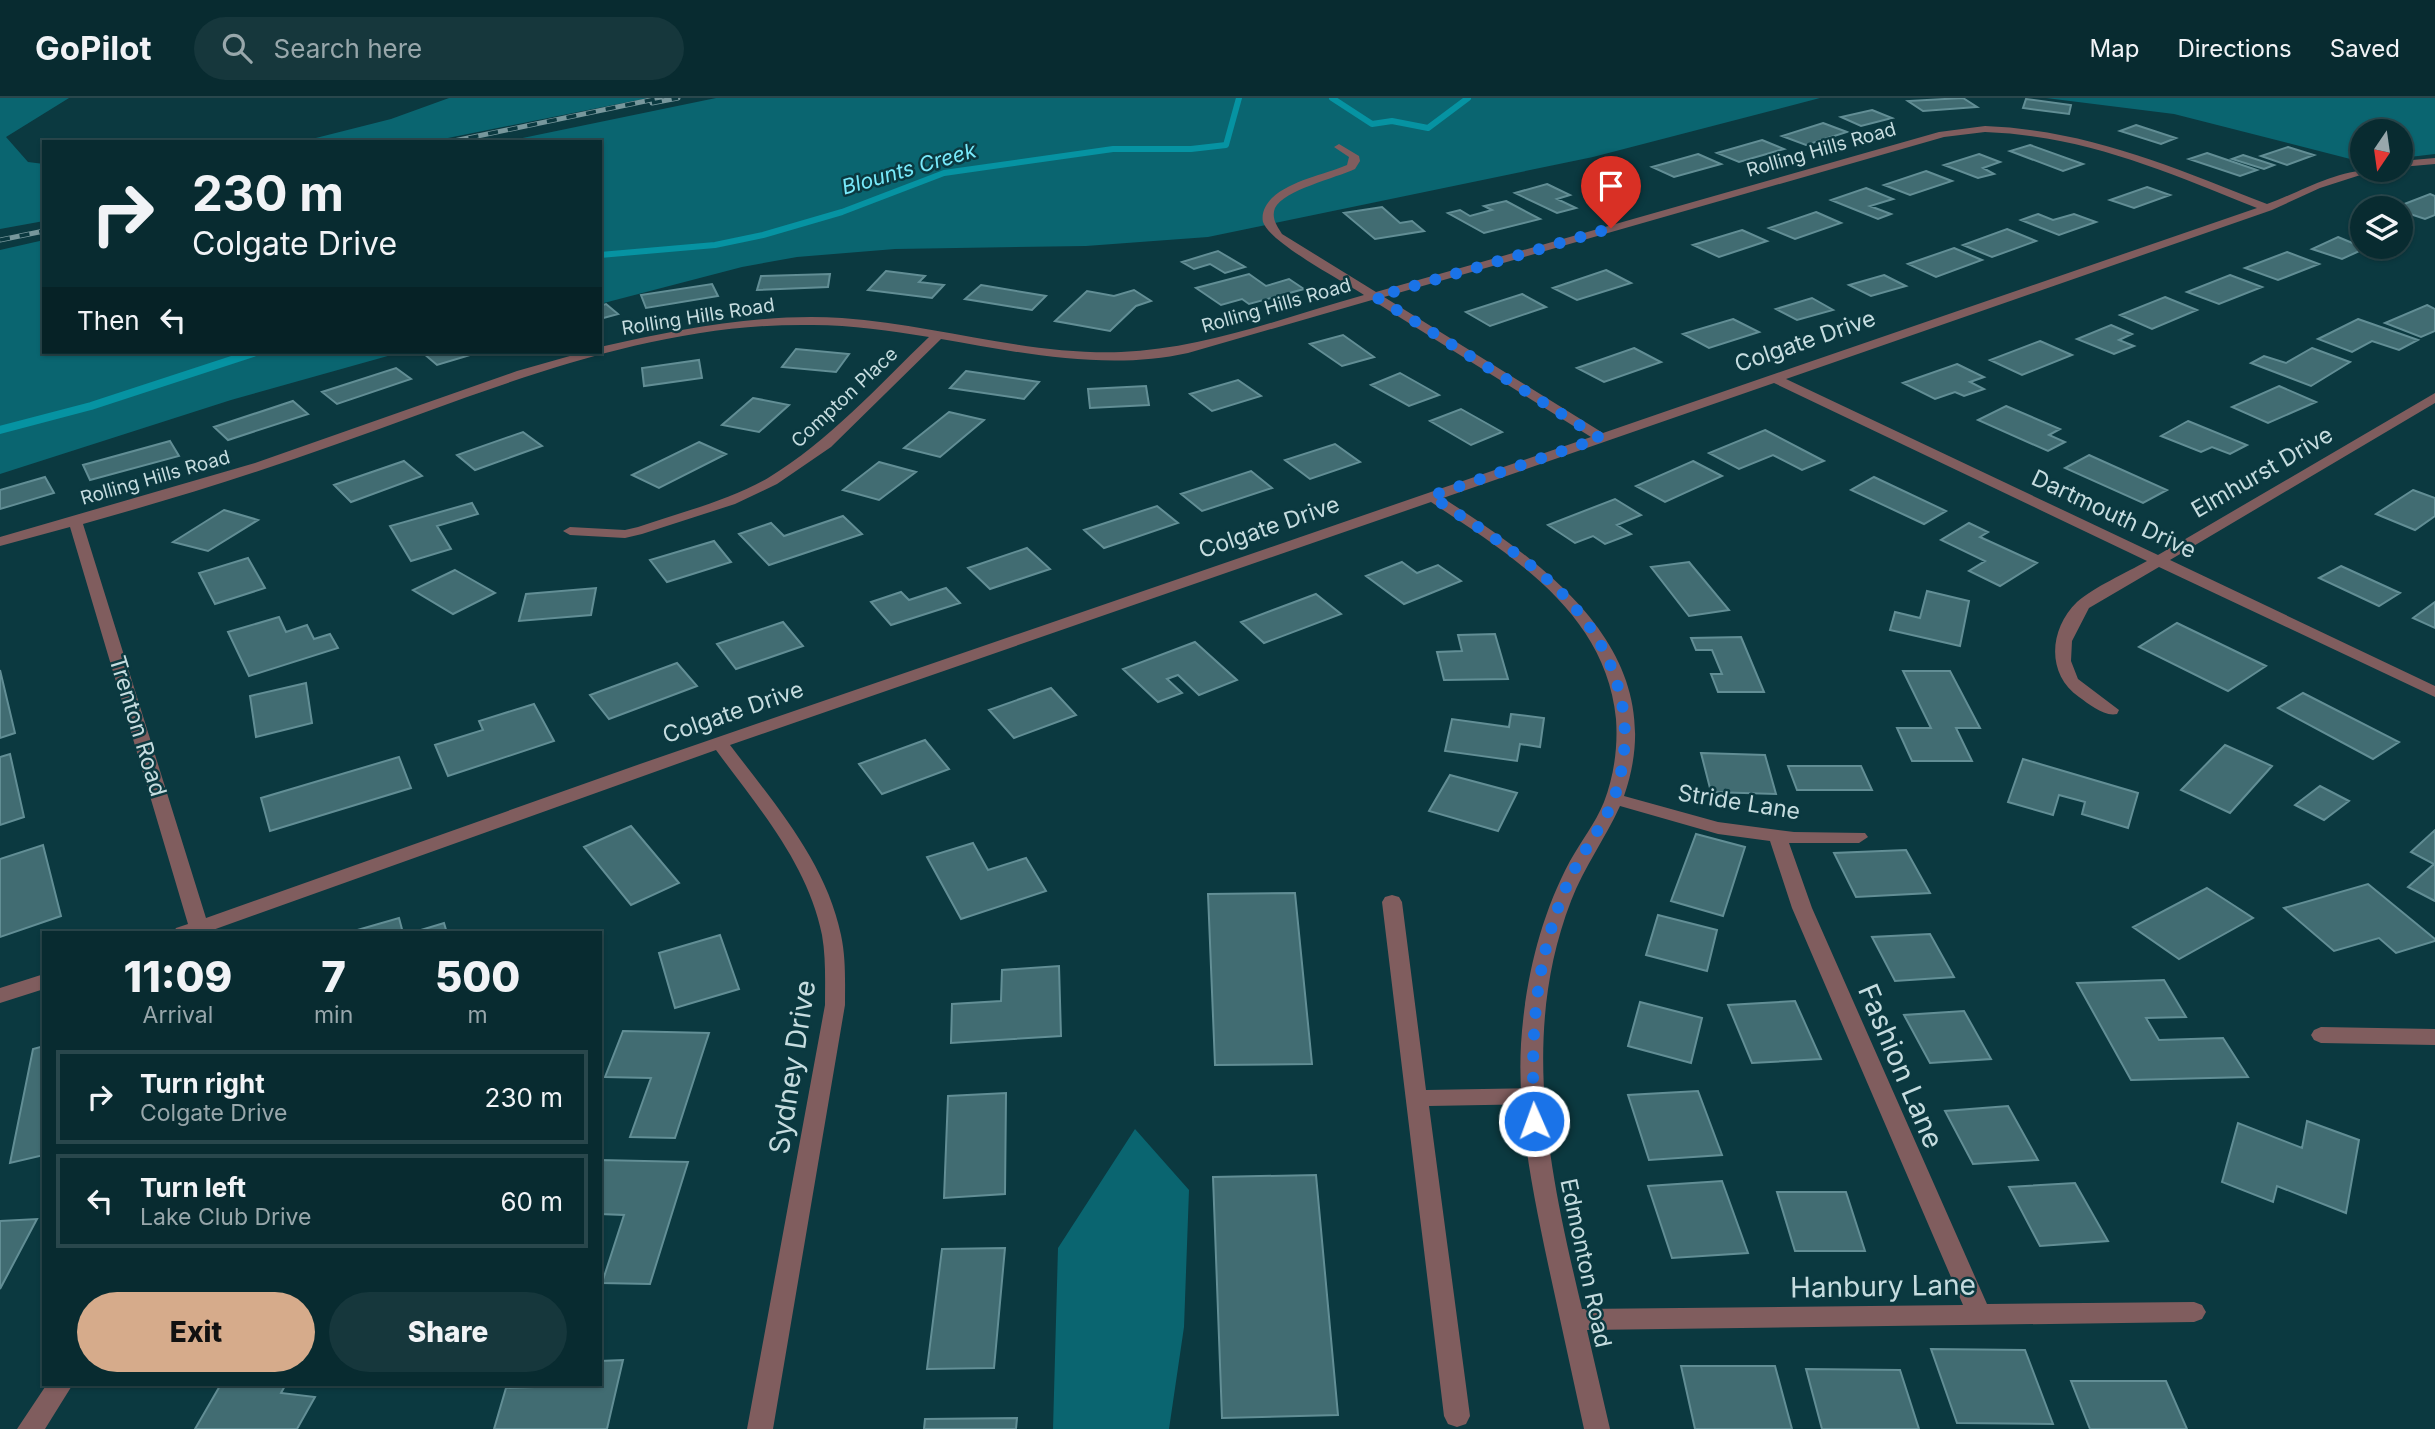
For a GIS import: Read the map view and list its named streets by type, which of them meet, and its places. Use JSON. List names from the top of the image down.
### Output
{
  "streets": {
    "street": [
      "Rolling Hills Road",
      "Colgate Drive",
      "Compton Place",
      "Elmhurst Drive",
      "Dartmouth Drive",
      "Trenton Road",
      "Stride Lane",
      "Fashion Lane",
      "Sydney Drive",
      "Edmonton Road",
      "Hanbury Lane"
    ]
  },
  "crossings": [
    ["Rolling Hills Road", "Colgate Drive"],
    ["Rolling Hills Road", "Compton Place"],
    ["Rolling Hills Road", "Trenton Road"],
    ["Colgate Drive", "Dartmouth Drive"],
    ["Colgate Drive", "Trenton Road"],
    ["Colgate Drive", "Sydney Drive"],
    ["Colgate Drive", "Edmonton Road"],
    ["Elmhurst Drive", "Dartmouth Drive"],
    ["Stride Lane", "Fashion Lane"],
    ["Stride Lane", "Edmonton Road"],
    ["Fashion Lane", "Hanbury Lane"],
    ["Edmonton Road", "Hanbury Lane"]
  ],
  "water": ["Blounts Creek"],
  "north": "bottom",
  "page": {
    "header": "GoPilot",
    "search": "Search here",
    "nav": ["Map", "Directions", "Saved"],
    "turn": ["230 m", "Colgate Drive"],
    "then": "Then",
    "eta": [
      "11:09",
      "Arrival",
      "7",
      "min",
      "500",
      "m"
    ],
    "list": [
      {
        "name": "Turn right",
        "note": "Colgate Drive",
        "value": "230 m"
      },
      {
        "name": "Turn left",
        "note": "Lake Club Drive",
        "value": "60 m"
      }
    ],
    "buttons": ["Exit", "Share"]
  }
}
